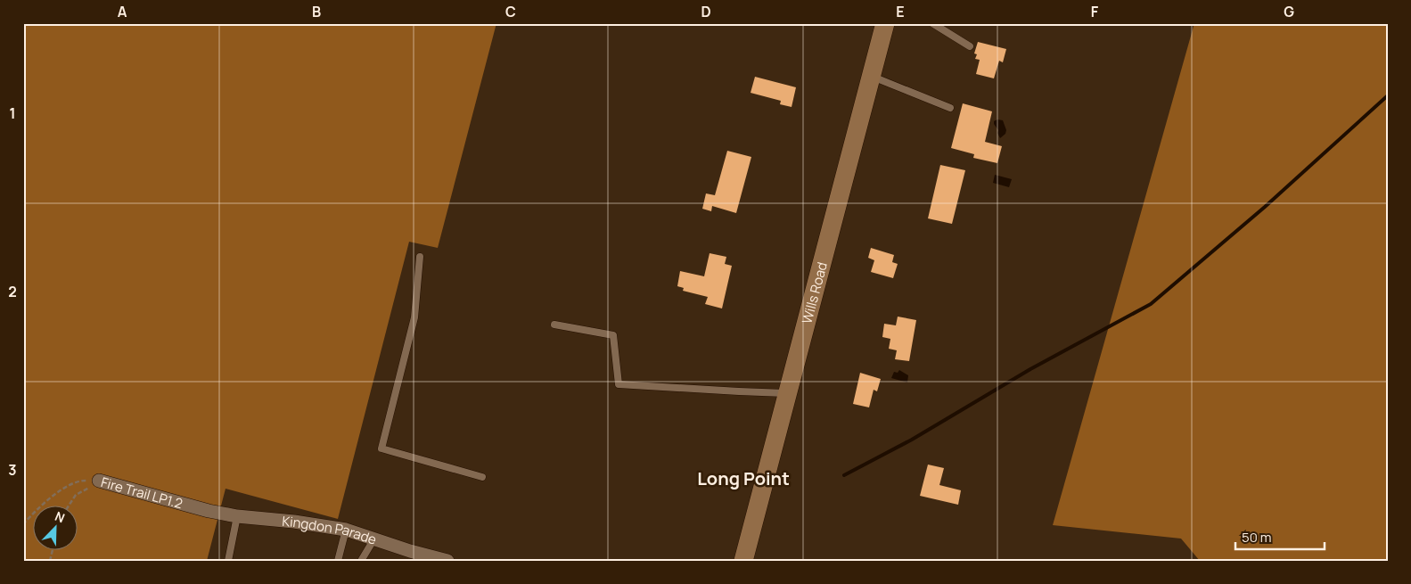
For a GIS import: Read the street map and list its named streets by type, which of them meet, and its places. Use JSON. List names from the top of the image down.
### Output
{
  "streets": {
    "street": ["Wills Road", "Fire Trail LP1.2", "Kingdon Parade"]
  },
  "crossings": [
    ["Fire Trail LP1.2", "Kingdon Parade"]
  ],
  "districts": ["Long Point"],
  "scale_bar": "50 m",
  "north": "top right",
  "grid": {
    "columns": [
      "A",
      "B",
      "C",
      "D",
      "E",
      "F",
      "G"
    ],
    "rows": ["1", "2", "3"]
  }
}
